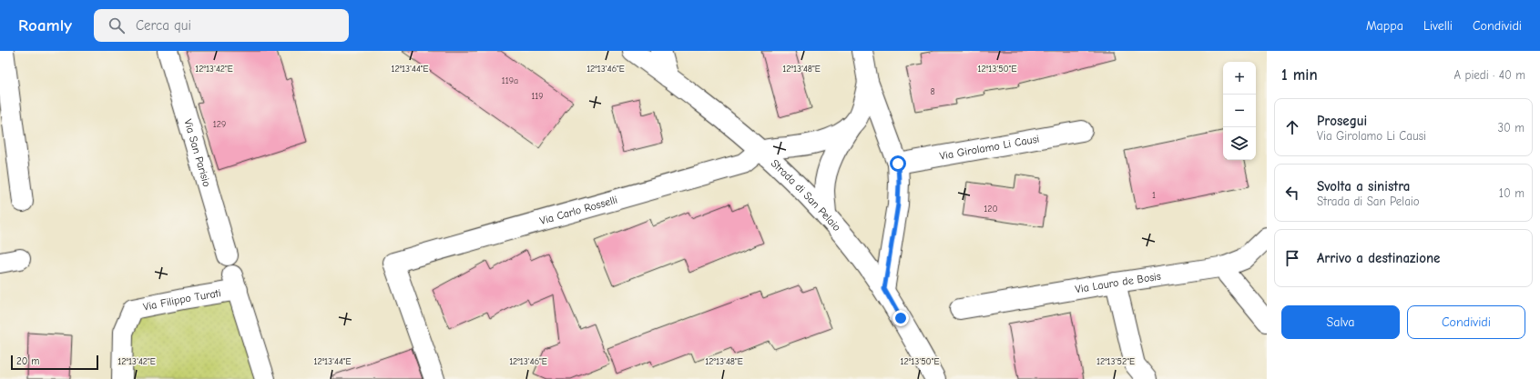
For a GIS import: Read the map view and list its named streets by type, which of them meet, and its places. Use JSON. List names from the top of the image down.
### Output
{
  "streets": {
    "street": [
      "Via Girolamo Li Causi",
      "Via San Parisio",
      "Strada di San Pelaio",
      "Via Carlo Rosselli",
      "Via Lauro de Bosis",
      "Via Filippo Turati"
    ]
  },
  "crossings": [
    ["Strada di San Pelaio", "Via Carlo Rosselli"]
  ],
  "house_numbers": [
    "119a",
    "8",
    "119",
    "129",
    "1",
    "120"
  ],
  "scale_bar": "20 m",
  "page": {
    "header": "Roamly",
    "search": "Cerca qui",
    "nav": ["Mappa", "Livelli", "Condividi"],
    "heading": ["1 min", "A piedi · 40 m"],
    "map_buttons": ["+", "−"],
    "list": [
      ["Prosegui", "Via Girolamo Li Causi", "30 m"],
      ["Svolta a sinistra", "Strada di San Pelaio", "10 m"],
      "Arrivo a destinazione"
    ],
    "buttons": ["Salva", "Condividi"],
    "scale": "20 m"
  },
  "coordinates": [
    "12°13'42\"E",
    "12°13'44\"E",
    "12°13'46\"E",
    "12°13'48\"E",
    "12°13'50\"E",
    "12°13'52\"E"
  ]
}
